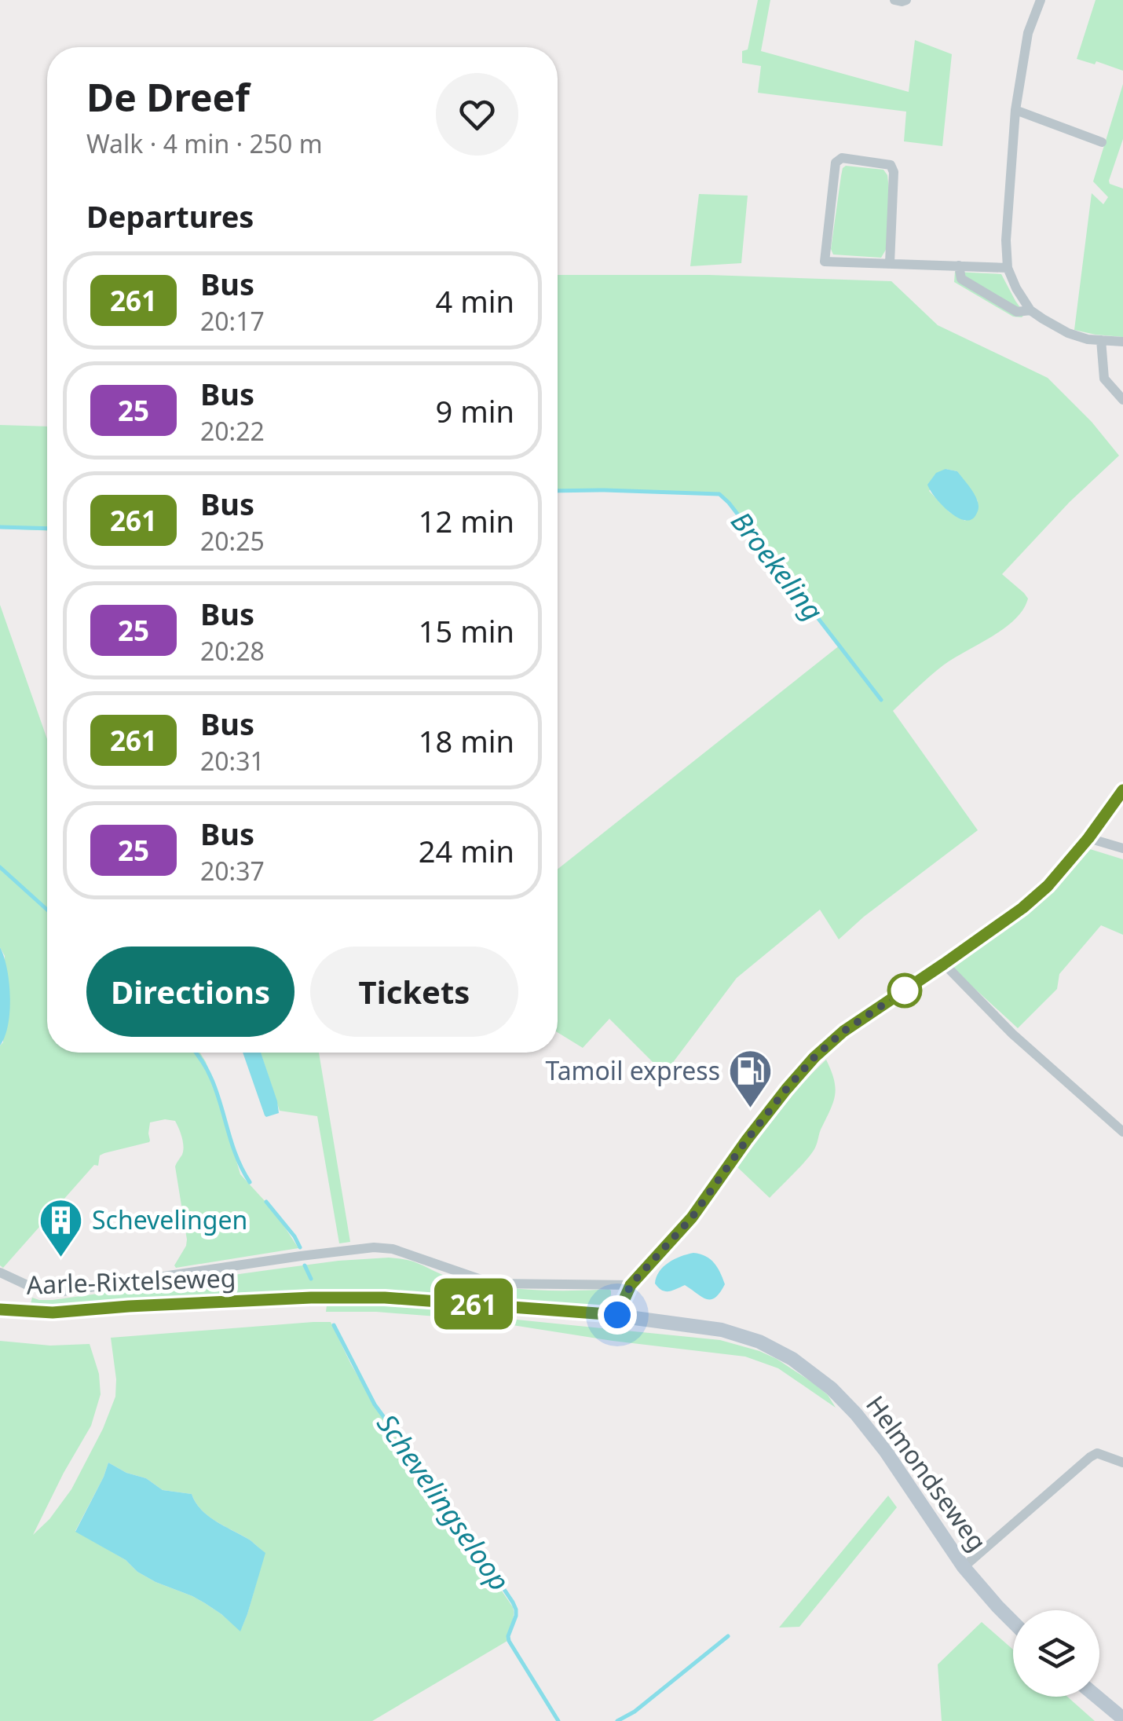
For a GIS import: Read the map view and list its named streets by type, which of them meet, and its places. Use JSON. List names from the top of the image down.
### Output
{
  "streets": {
    "street": ["Aarle-Rixtelseweg", "Helmondseweg"]
  },
  "crossings": [
    ["Aarle-Rixtelseweg", "Helmondseweg"]
  ],
  "water": ["Broekeling", "Schevelingseloop"],
  "places": {
    "fuel station": ["Tamoil express"],
    "building": ["Schevelingen"]
  },
  "lines": ["bus line 261"],
  "page": {
    "on_map": "261",
    "heading": [
      ["De Dreef", "Walk · 4 min · 250 m"],
      "Departures"
    ],
    "list": [
      {
        "mark": "261",
        "name": "Bus",
        "note": "20:17",
        "value": "4 min"
      },
      {
        "mark": "25",
        "name": "Bus",
        "note": "20:22",
        "value": "9 min"
      },
      {
        "mark": "261",
        "name": "Bus",
        "note": "20:25",
        "value": "12 min"
      },
      {
        "mark": "25",
        "name": "Bus",
        "note": "20:28",
        "value": "15 min"
      },
      {
        "mark": "261",
        "name": "Bus",
        "note": "20:31",
        "value": "18 min"
      },
      {
        "mark": "25",
        "name": "Bus",
        "note": "20:37",
        "value": "24 min"
      }
    ],
    "buttons": ["Directions", "Tickets"]
  }
}
